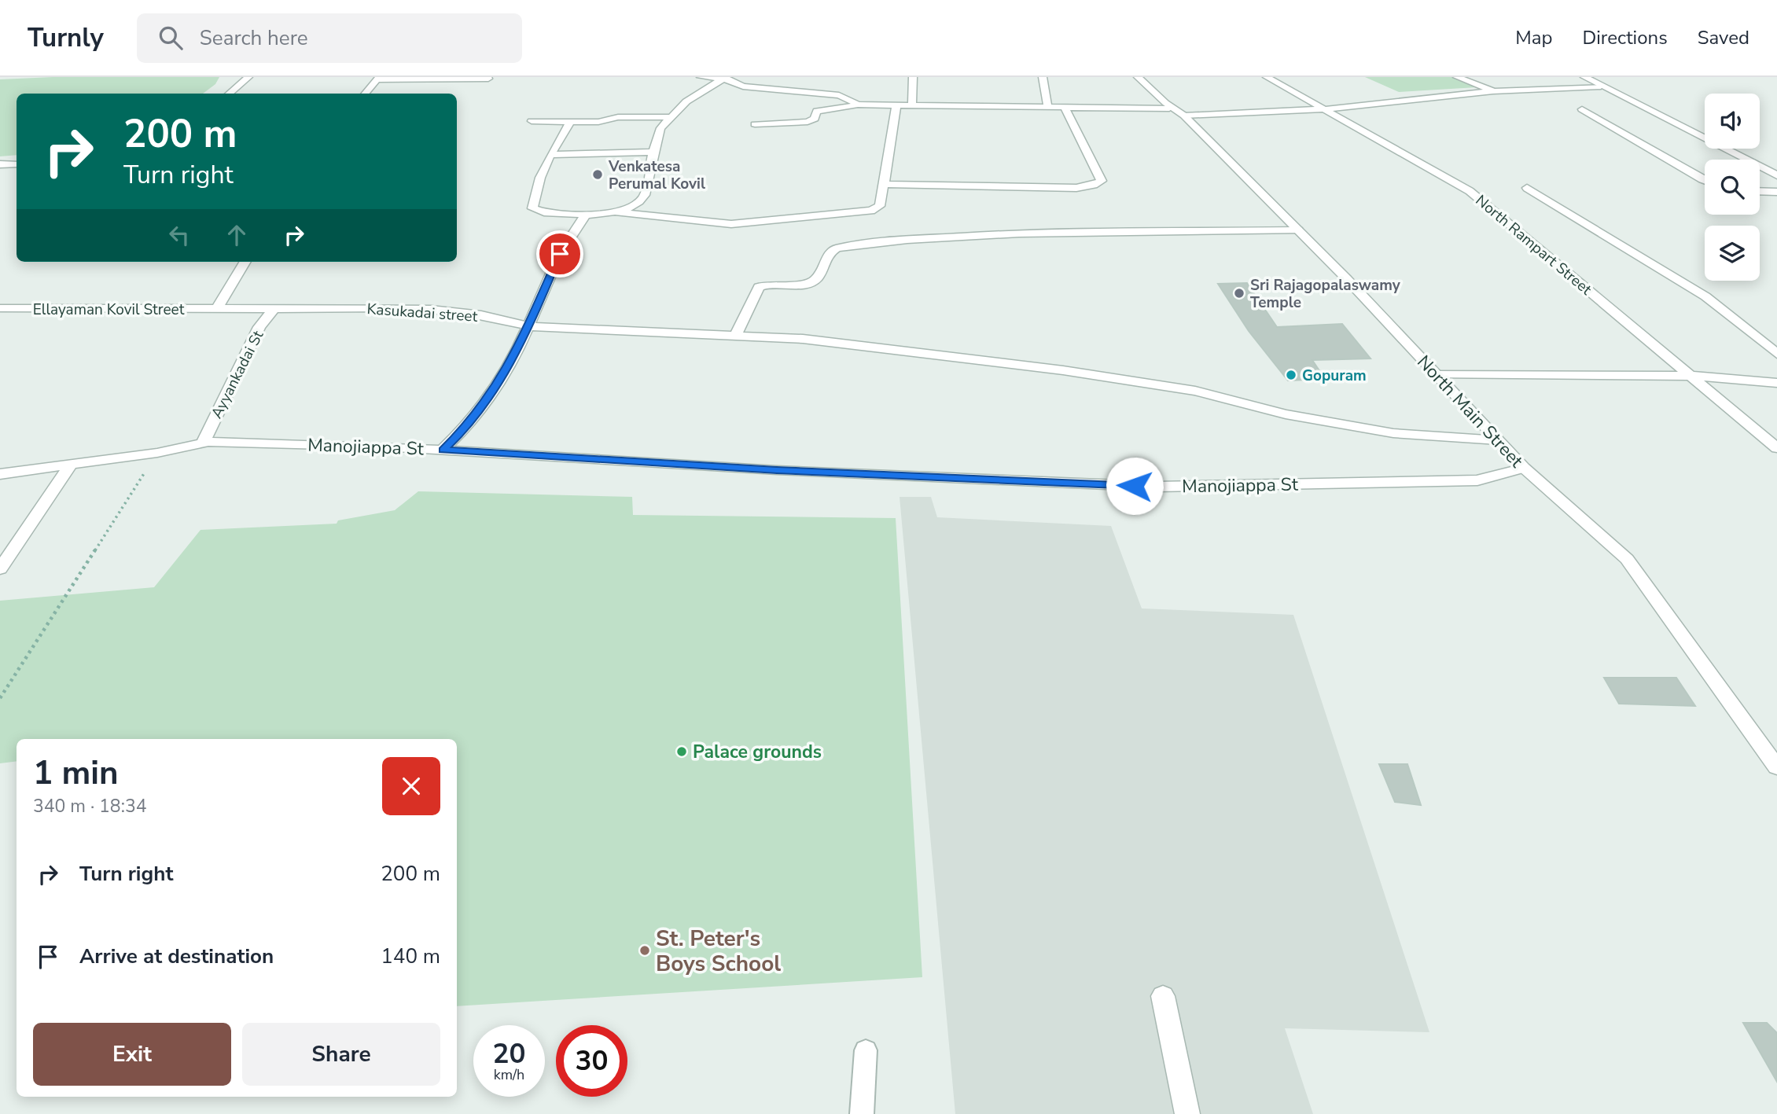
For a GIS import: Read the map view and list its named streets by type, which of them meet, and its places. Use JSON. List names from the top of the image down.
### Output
{
  "streets": {
    "street": [
      "North Rampart Street",
      "Ellayaman Kovil Street",
      "Kasukadai street",
      "Ayyankadai St",
      "North Main Street",
      "Manojiappa St"
    ]
  },
  "crossings": [
    ["Ellayaman Kovil Street", "Kasukadai street"],
    ["Kasukadai street", "Ayyankadai St"],
    ["Kasukadai street", "North Main Street"],
    ["Ayyankadai St", "Manojiappa St"],
    ["North Main Street", "Manojiappa St"]
  ],
  "places": [
    "Venkatesa Perumal Kovil",
    "Sri Rajagopalaswamy Temple",
    "Gopuram",
    "Palace grounds",
    "St. Peter's Boys School"
  ],
  "page": {
    "header": "Turnly",
    "search": "Search here",
    "nav": ["Map", "Directions", "Saved"],
    "turn": ["200 m", "Turn right"],
    "heading": ["1 min", "340 m · 18:34"],
    "list": [
      {
        "name": "Turn right",
        "value": "200 m"
      },
      {
        "name": "Arrive at destination",
        "value": "140 m"
      }
    ],
    "buttons": ["Exit", "Share"],
    "speed": "20 km/h",
    "limit": "30"
  }
}
